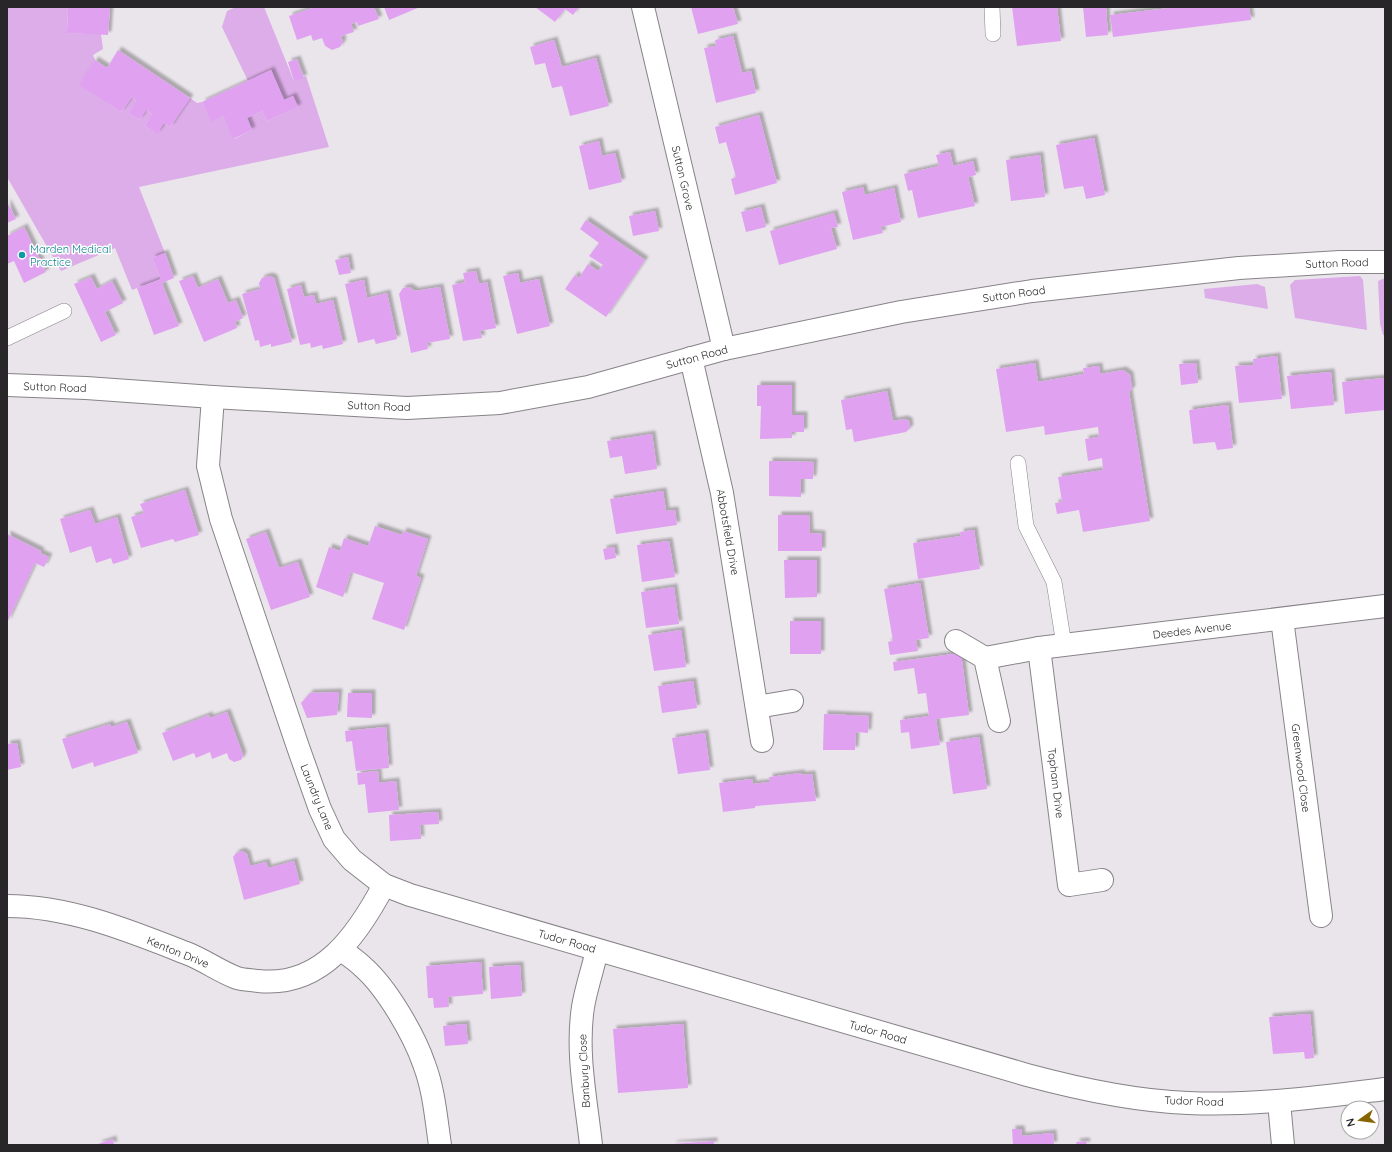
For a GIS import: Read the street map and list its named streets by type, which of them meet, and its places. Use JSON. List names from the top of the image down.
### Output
{
  "streets": {
    "street": [
      "Sutton Grove",
      "Sutton Road",
      "Abbotsfield Drive",
      "Deedes Avenue",
      "Greenwood Close",
      "Topham Drive",
      "Laundry Lane",
      "Tudor Road",
      "Kenton Drive",
      "Banbury Close"
    ]
  },
  "crossings": [
    ["Sutton Grove", "Sutton Road"],
    ["Sutton Road", "Abbotsfield Drive"],
    ["Sutton Road", "Laundry Lane"],
    ["Deedes Avenue", "Greenwood Close"],
    ["Deedes Avenue", "Topham Drive"],
    ["Laundry Lane", "Tudor Road"],
    ["Tudor Road", "Banbury Close"]
  ],
  "places": ["Marden Medical Practice"],
  "north": "left"
}
